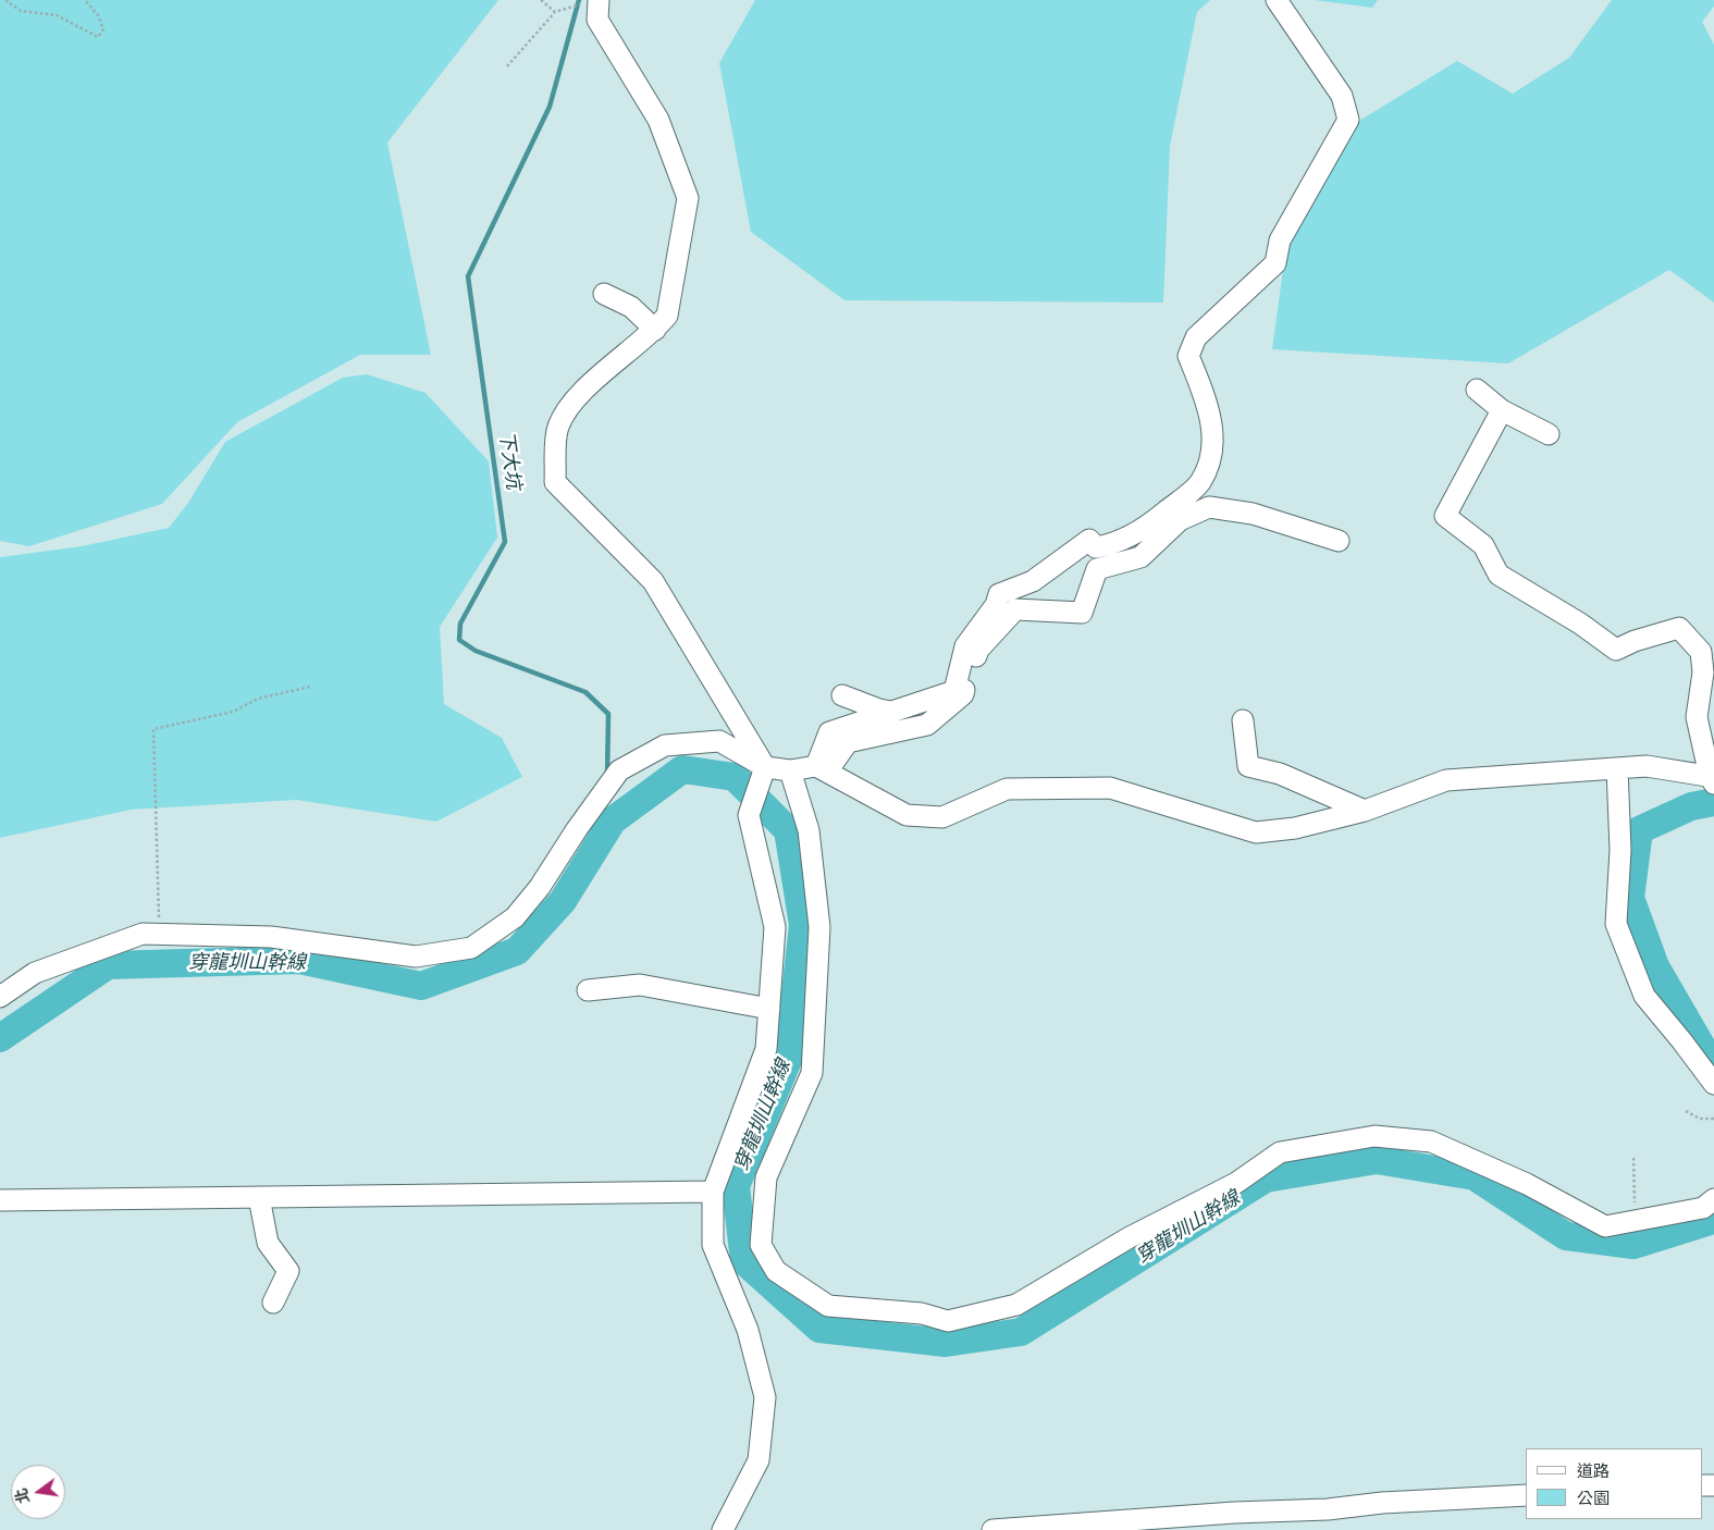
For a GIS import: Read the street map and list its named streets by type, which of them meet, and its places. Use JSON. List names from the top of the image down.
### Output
{
  "water": ["下大坑", "穿龍圳山幹線"],
  "legend": ["道路", "公園"],
  "north": "left"
}
